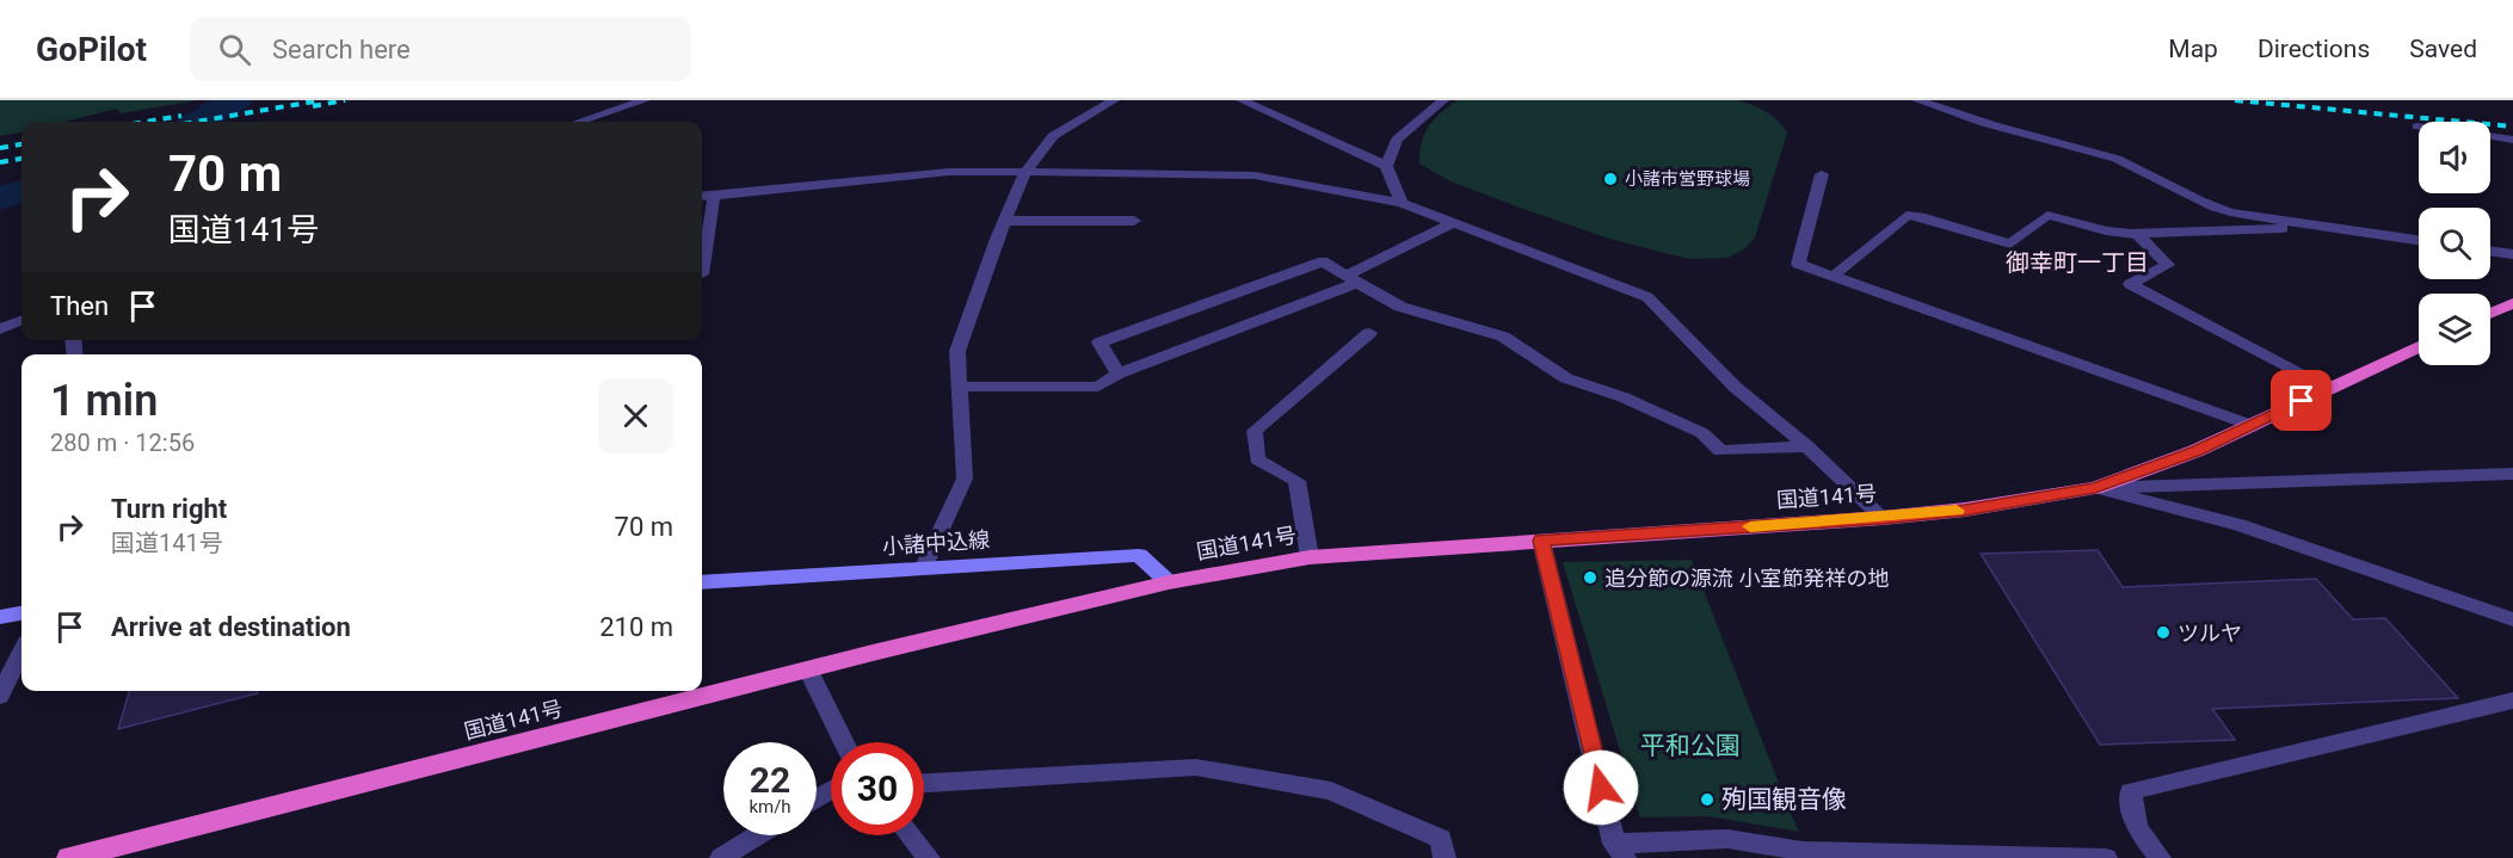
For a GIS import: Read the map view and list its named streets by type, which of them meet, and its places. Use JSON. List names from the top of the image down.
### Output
{
  "streets": {
    "highway": ["国道141号"],
    "main road": ["小諸中込線"]
  },
  "crossings": [
    ["国道141号", "小諸中込線"]
  ],
  "districts": ["御幸町一丁目"],
  "parks": ["平和公園"],
  "places": [
    "小諸市営野球場",
    "追分節の源流 小室節発祥の地",
    "ツルヤ",
    "殉国観音像"
  ],
  "page": {
    "header": "GoPilot",
    "search": "Search here",
    "nav": ["Map", "Directions", "Saved"],
    "turn": ["70 m", "国道141号"],
    "then": "Then",
    "heading": ["1 min", "280 m · 12:56"],
    "list": [
      {
        "name": "Turn right",
        "note": "国道141号",
        "value": "70 m"
      },
      {
        "name": "Arrive at destination",
        "value": "210 m"
      }
    ],
    "speed": "22 km/h",
    "limit": "30"
  }
}
